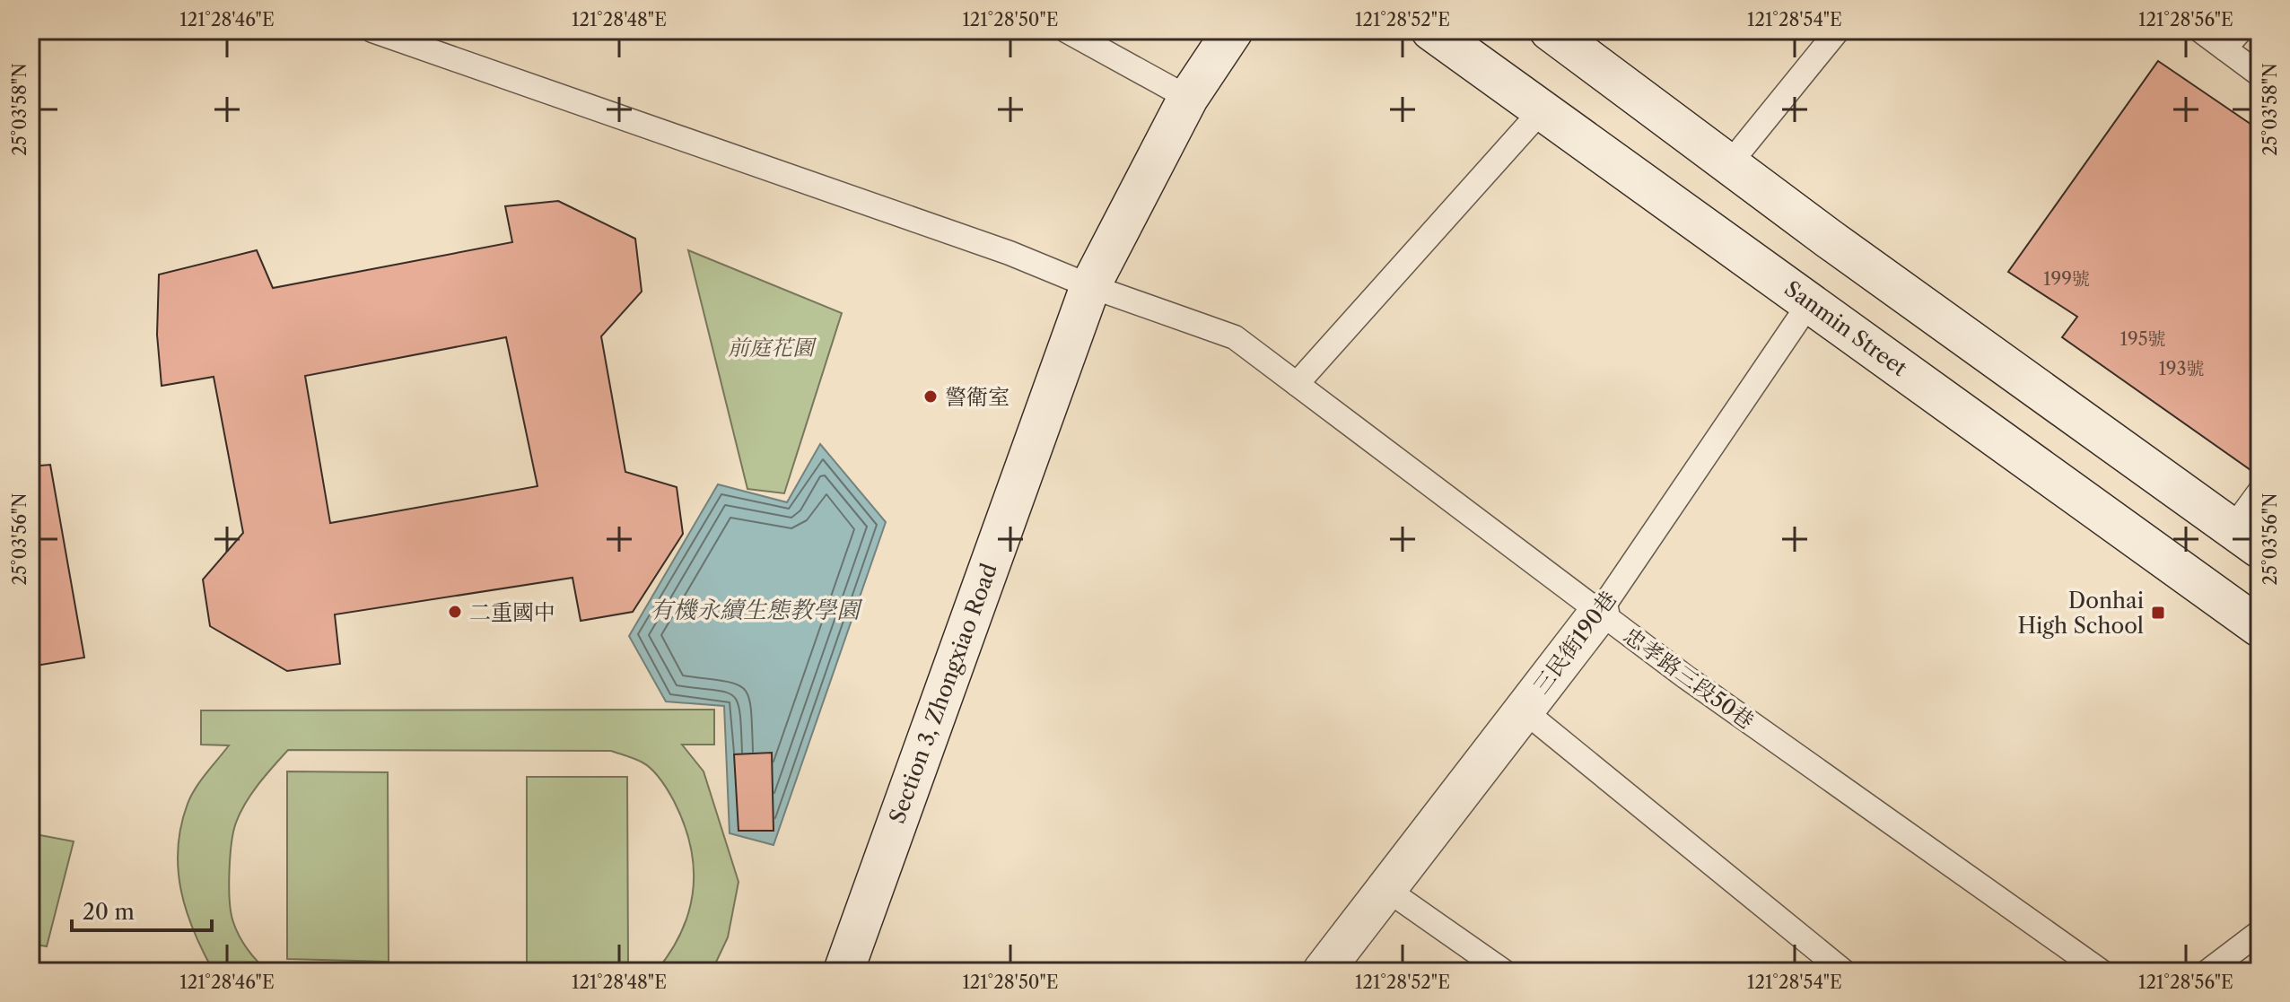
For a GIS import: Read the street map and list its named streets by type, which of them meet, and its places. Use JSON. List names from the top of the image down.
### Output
{
  "streets": {
    "street": ["Sanmin Street", "三民街190巷", "Section 3, Zhongxiao Road"],
    "lane": ["忠孝路三段50巷"]
  },
  "crossings": [
    ["Sanmin Street", "三民街190巷"],
    ["三民街190巷", "忠孝路三段50巷"],
    ["忠孝路三段50巷", "Section 3, Zhongxiao Road"]
  ],
  "water": ["有機永續生態教學園"],
  "parks": ["前庭花園"],
  "places": {
    "other": ["警衛室", "二重國中"],
    "transit": ["Donhai High School"]
  },
  "house_numbers": ["199號", "195號", "193號"],
  "scale_bar": "20 m",
  "coordinates": [
    "121°28'46\"E",
    "121°28'48\"E",
    "121°28'50\"E",
    "121°28'52\"E",
    "121°28'54\"E",
    "121°28'56\"E",
    "25°03'58\"N",
    "25°03'56\"N"
  ]
}
